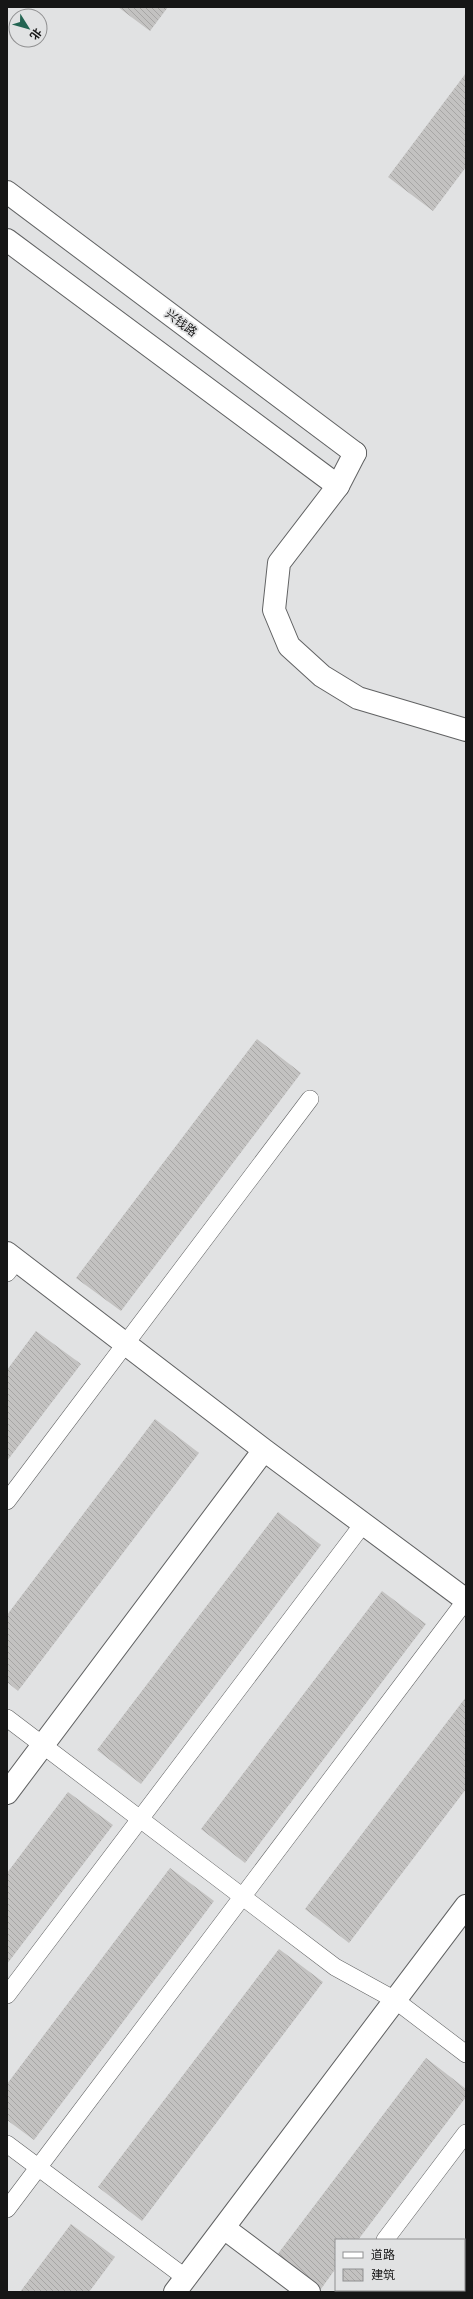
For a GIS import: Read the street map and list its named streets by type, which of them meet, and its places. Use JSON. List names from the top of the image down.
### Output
{
  "streets": {
    "street": ["兴钱路"]
  },
  "legend": ["道路", "建筑"],
  "north": "bottom right"
}
